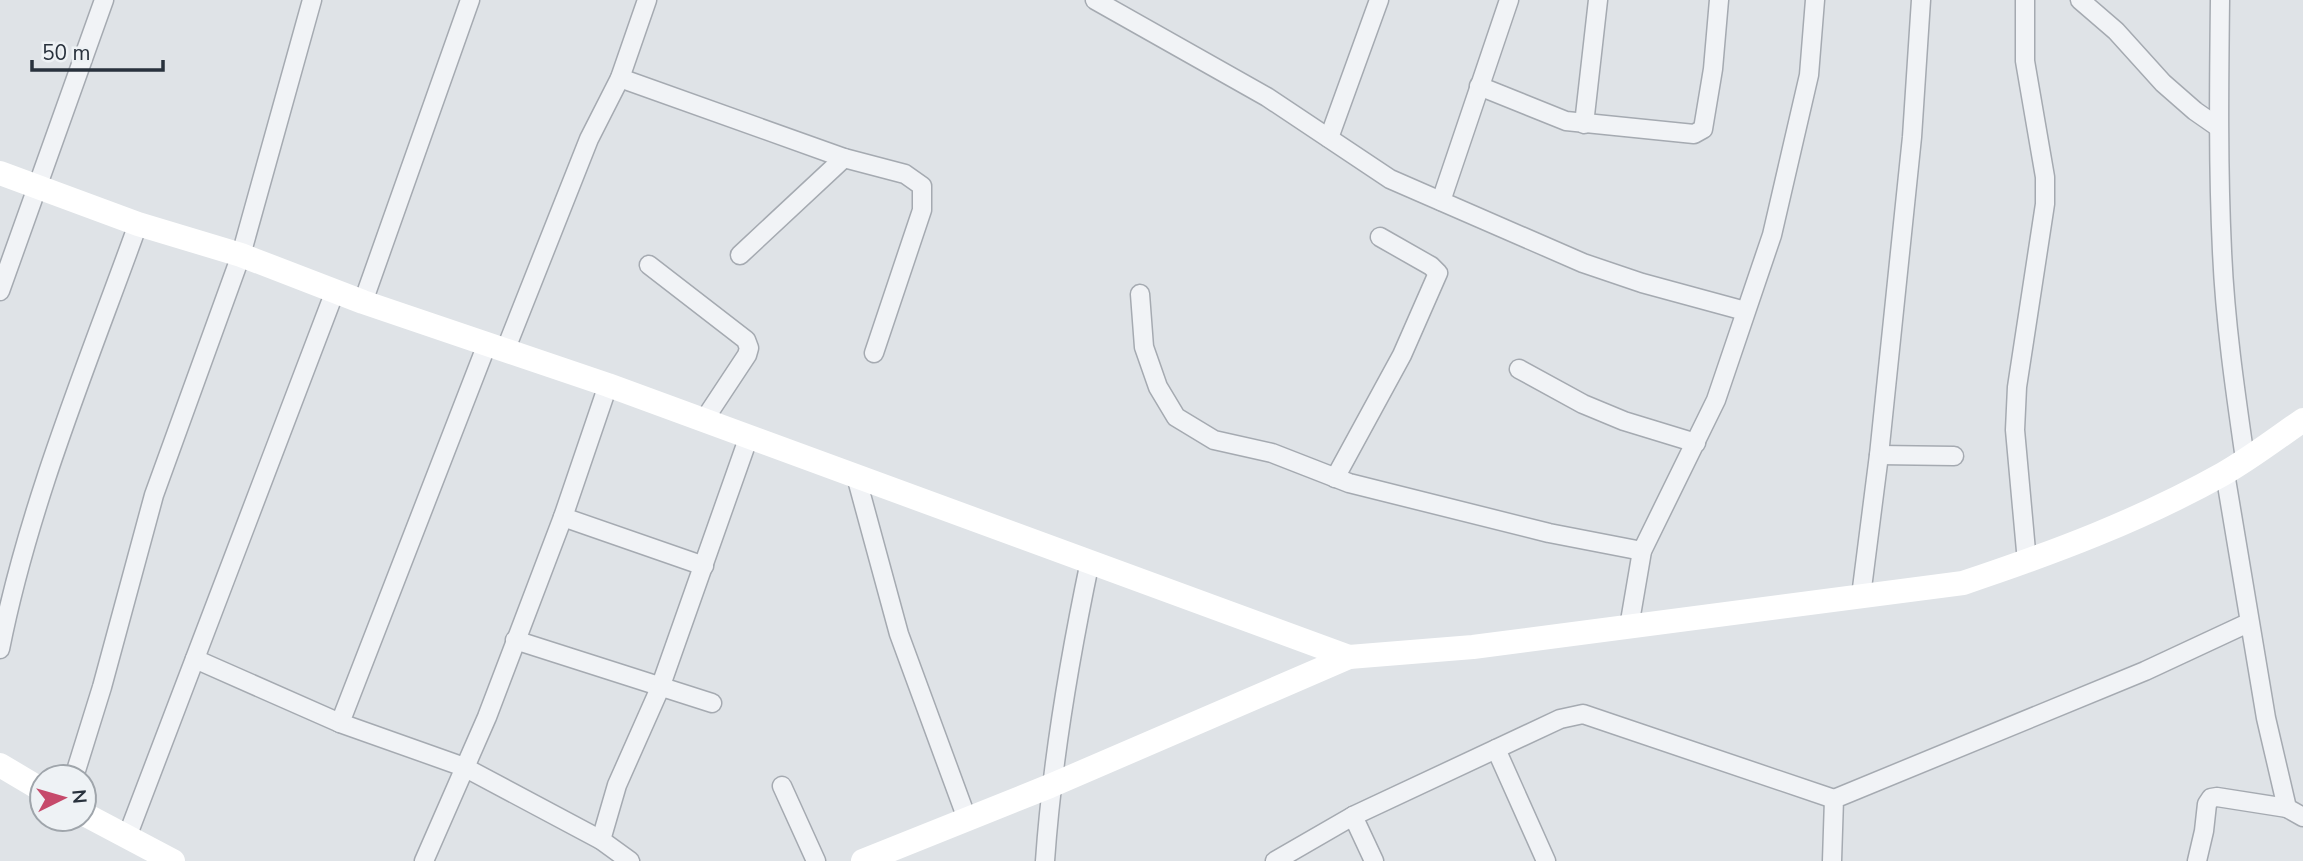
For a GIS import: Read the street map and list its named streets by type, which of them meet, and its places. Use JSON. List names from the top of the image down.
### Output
{
  "scale_bar": "50 m",
  "north": "right"
}
